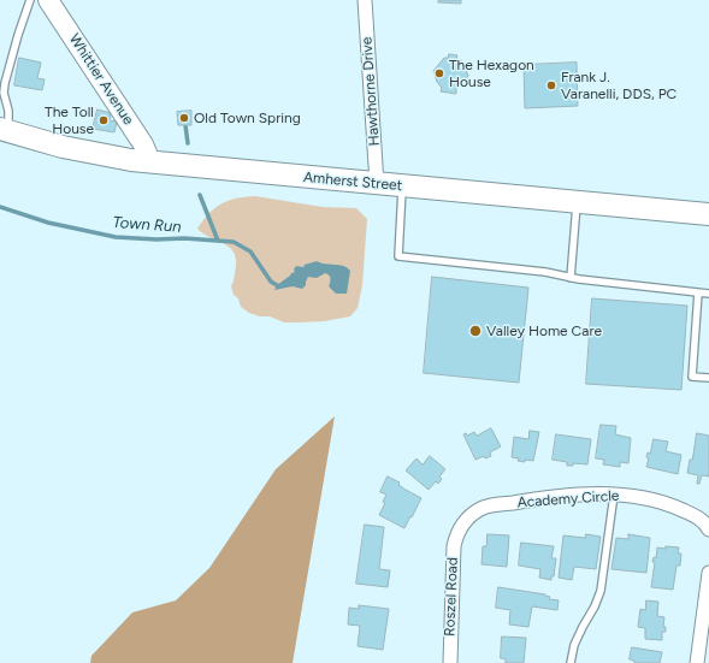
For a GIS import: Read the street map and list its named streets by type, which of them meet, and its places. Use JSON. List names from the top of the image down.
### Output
{
  "streets": {
    "main road": ["Amherst Street"],
    "street": [
      "Whittier Avenue",
      "Hawthorne Drive",
      "Academy Circle",
      "Roszel Road"
    ]
  },
  "crossings": [
    ["Whittier Avenue", "Amherst Street"],
    ["Hawthorne Drive", "Amherst Street"],
    ["Academy Circle", "Roszel Road"]
  ],
  "water": ["Town Run"],
  "places": [
    "The Hexagon House",
    "Frank J. Varanelli, DDS, PC",
    "Old Town Spring",
    "The Toll House",
    "Valley Home Care"
  ]
}
